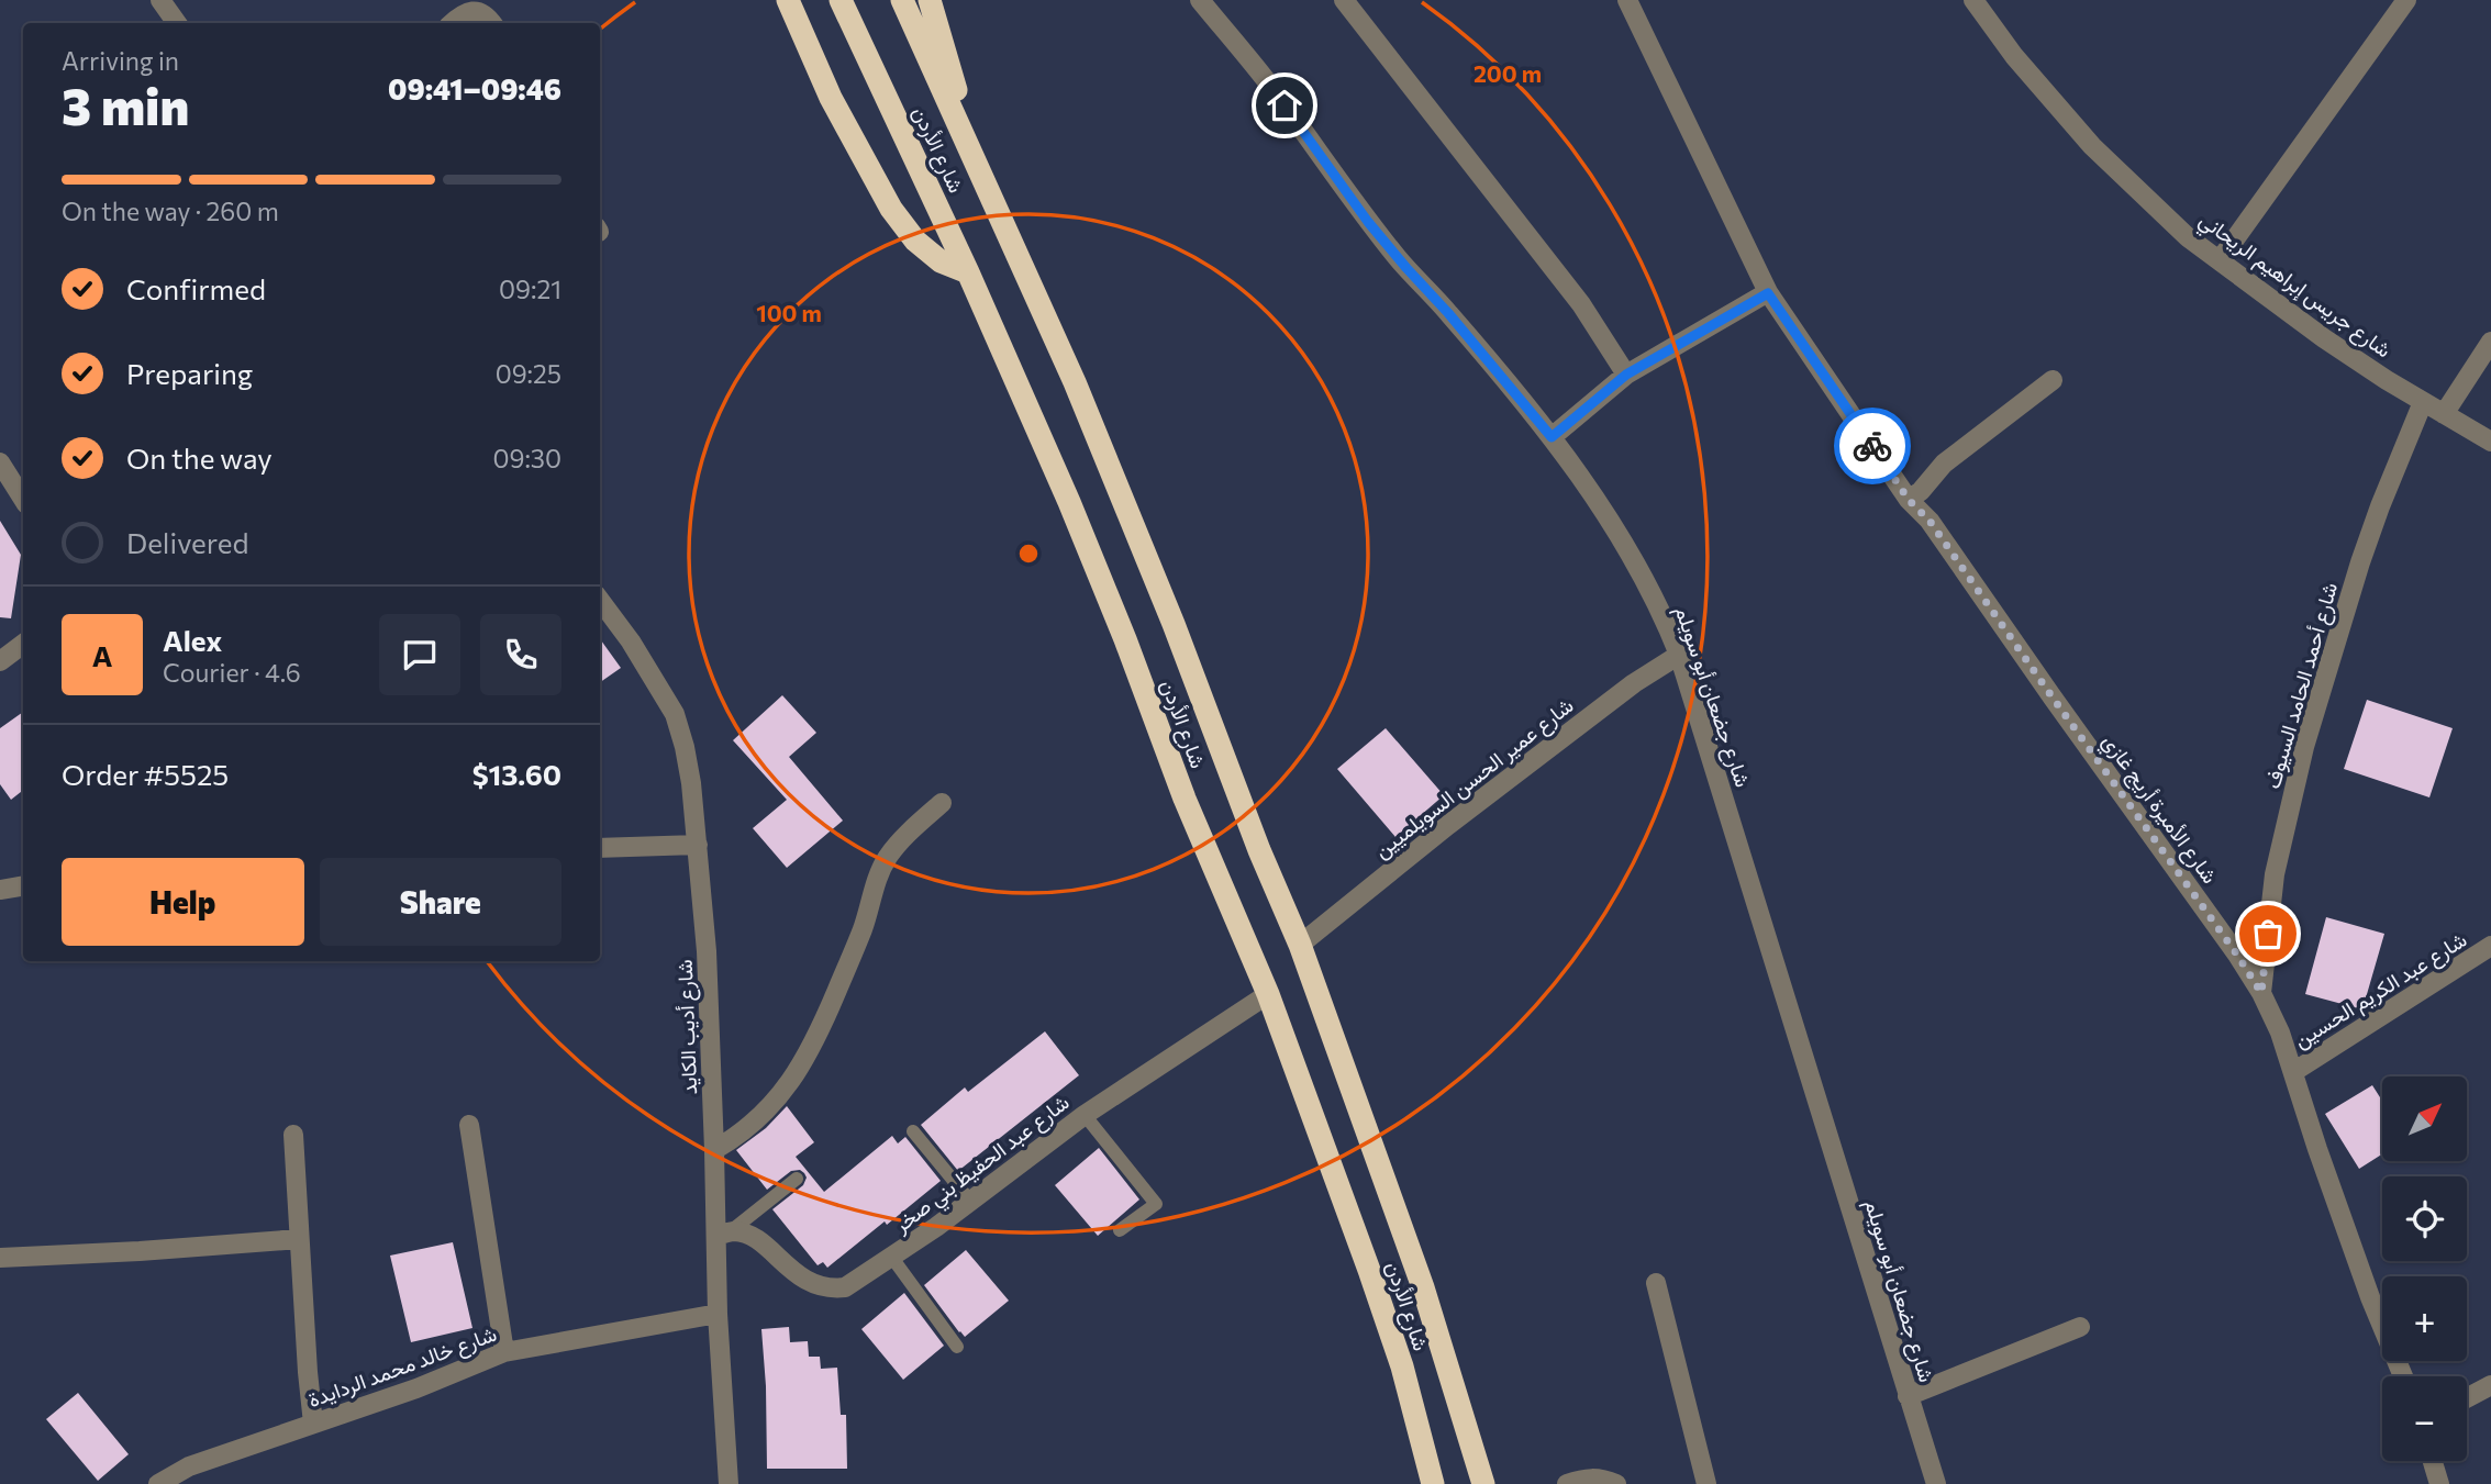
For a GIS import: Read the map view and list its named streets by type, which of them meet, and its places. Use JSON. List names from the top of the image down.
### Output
{
  "streets": {
    "highway": ["شارع الأردن"],
    "street": [
      "شارع جريس إبراهيم الريحاني",
      "شارع أحمد الحامد السيوف",
      "شارع جضعان أبو سويلم",
      "شارع عمير الحسن السويلميين",
      "شارع الأميرة أريج غازي",
      "شارع عبد الكريم الحسين",
      "شارع أديب الكايد",
      "شارع عبد الحفيظ بني صخر",
      "شارع خالد محمد الردايدة"
    ]
  },
  "crossings": [
    ["شارع الأردن", "شارع عمير الحسن السويلميين"],
    ["شارع الأردن", "شارع عبد الحفيظ بني صخر"],
    ["شارع جريس إبراهيم الريحاني", "شارع أحمد الحامد السيوف"],
    ["شارع أحمد الحامد السيوف", "شارع الأميرة أريج غازي"],
    ["شارع جضعان أبو سويلم", "شارع عمير الحسن السويلميين"],
    ["شارع الأميرة أريج غازي", "شارع عبد الكريم الحسين"],
    ["شارع أديب الكايد", "شارع عبد الحفيظ بني صخر"],
    ["شارع أديب الكايد", "شارع خالد محمد الردايدة"]
  ],
  "north": "top right",
  "page": {
    "heading": ["3 min", "Arriving in", "09:41–09:46"],
    "panel": [
      "Alex",
      "Courier · 4.6",
      "Order #5525",
      "$13.60"
    ],
    "bar": "On the way · 260 m",
    "list": [
      ["Confirmed", "09:21"],
      ["Preparing", "09:25"],
      ["On the way", "09:30"],
      "Delivered"
    ],
    "round": "A",
    "buttons": ["Help", "Share"],
    "map_buttons": ["+", "−"]
  },
  "rings": ["200 m", "100 m"]
}
